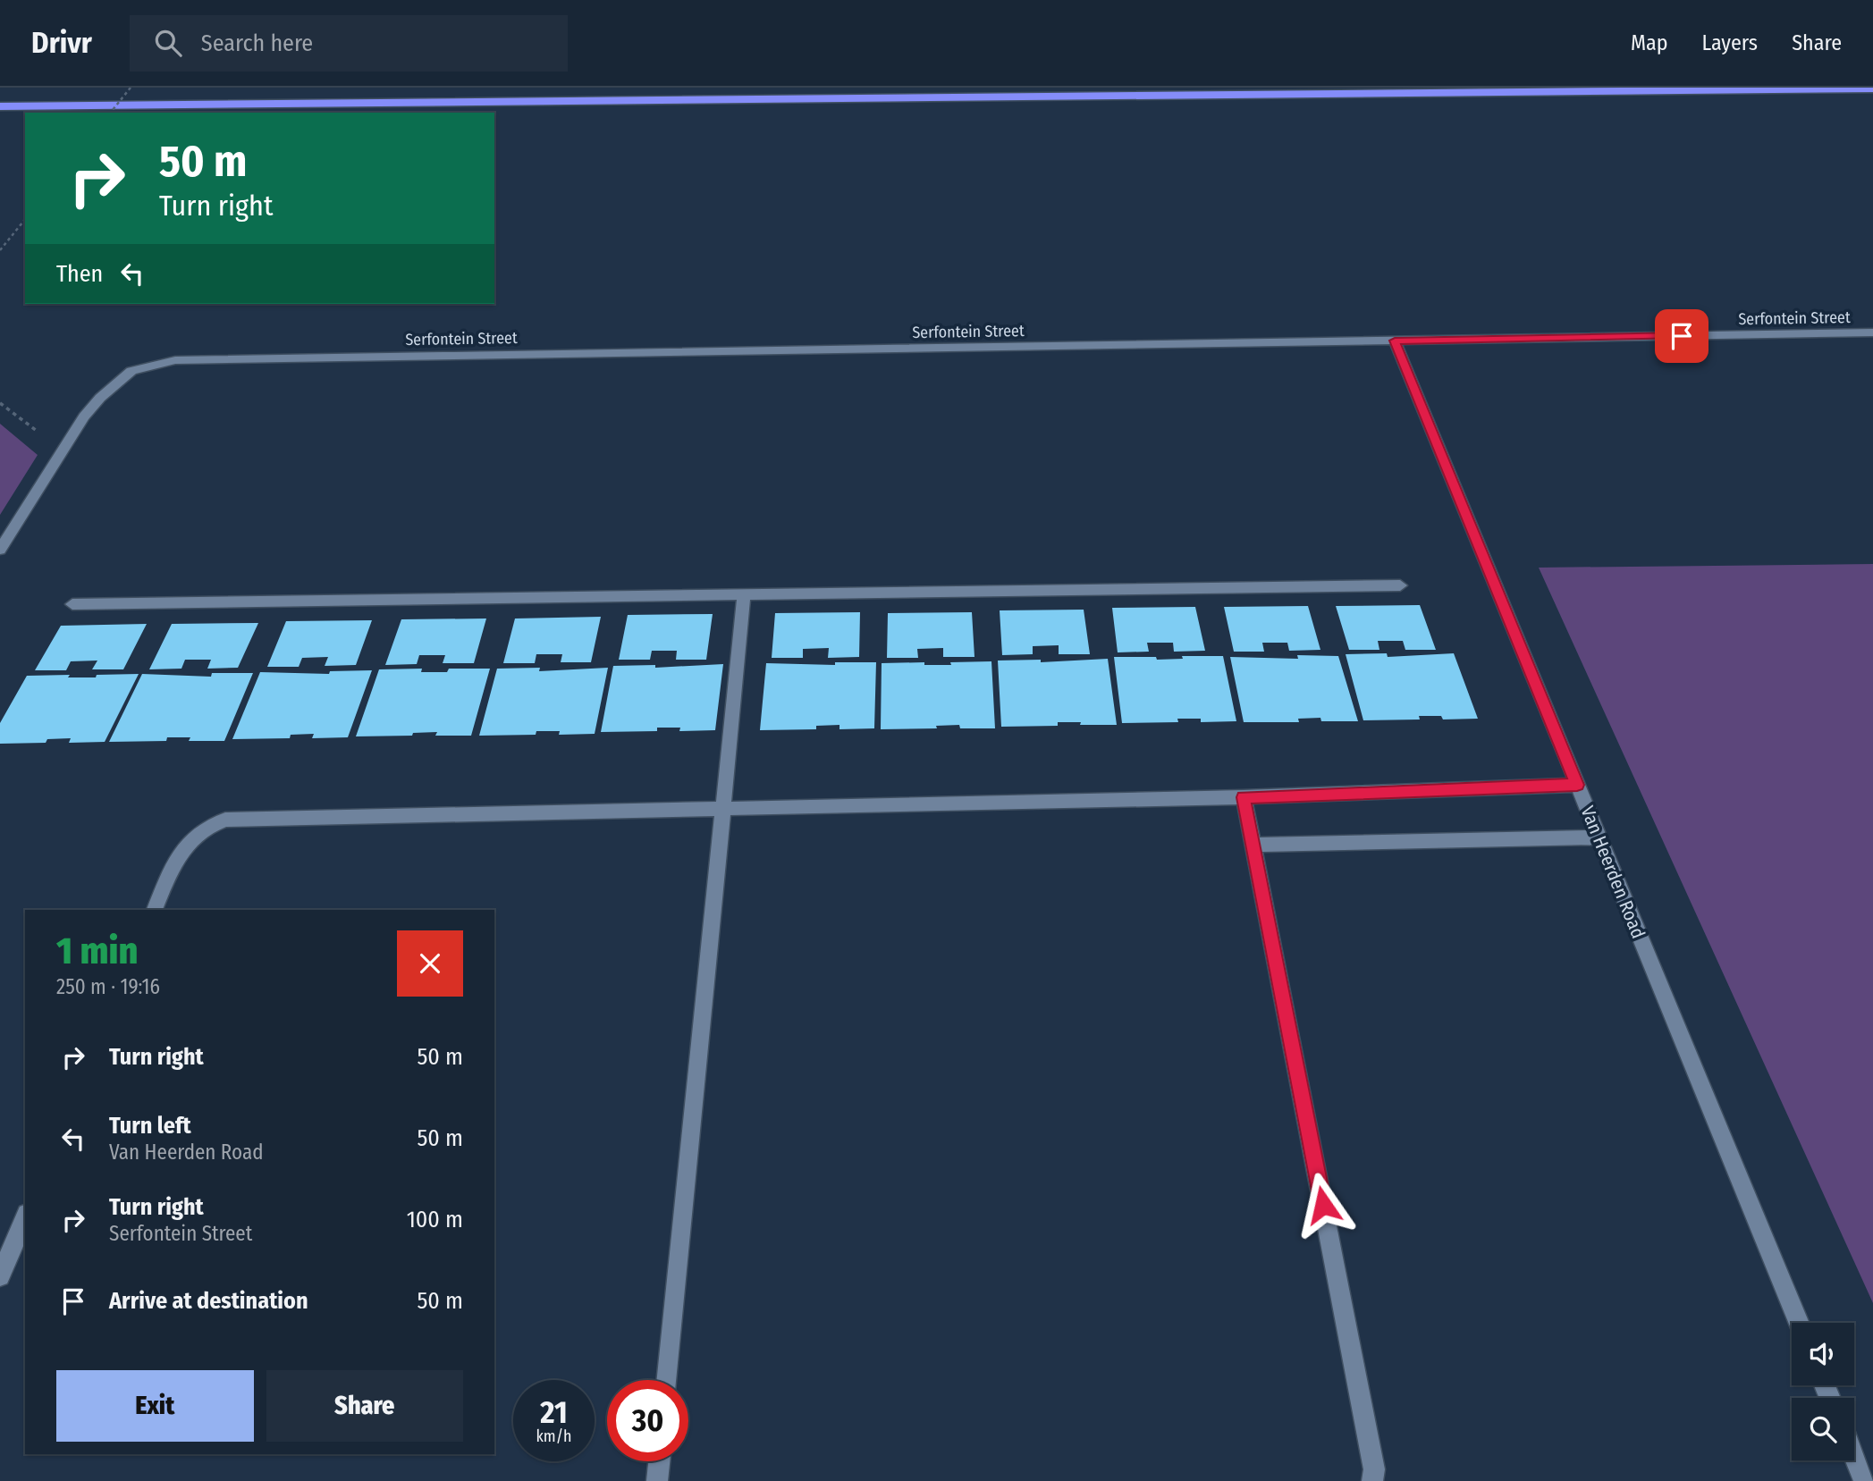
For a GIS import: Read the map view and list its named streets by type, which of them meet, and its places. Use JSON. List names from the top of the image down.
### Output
{
  "streets": {
    "street": ["Serfontein Street", "Van Heerden Road"]
  },
  "crossings": [
    ["Serfontein Street", "Van Heerden Road"]
  ],
  "page": {
    "header": "Drivr",
    "search": "Search here",
    "nav": ["Map", "Layers", "Share"],
    "turn": ["50 m", "Turn right"],
    "then": "Then",
    "heading": ["1 min", "250 m · 19:16"],
    "list": [
      {
        "name": "Turn right",
        "value": "50 m"
      },
      {
        "name": "Turn left",
        "note": "Van Heerden Road",
        "value": "50 m"
      },
      {
        "name": "Turn right",
        "note": "Serfontein Street",
        "value": "100 m"
      },
      {
        "name": "Arrive at destination",
        "value": "50 m"
      }
    ],
    "buttons": ["Exit", "Share"],
    "speed": "21 km/h",
    "limit": "30"
  }
}
